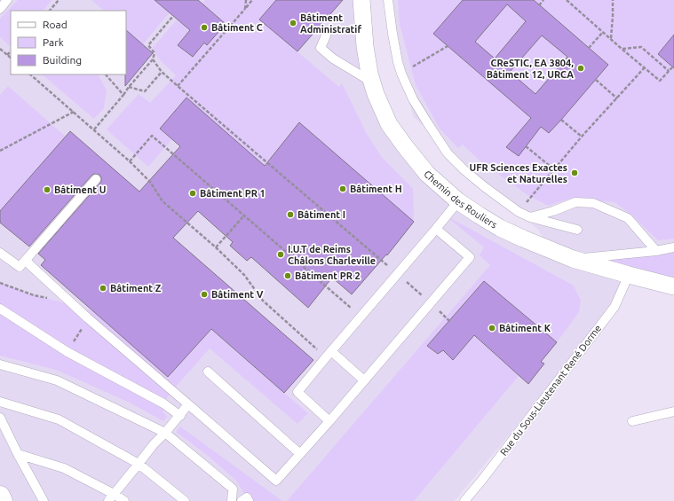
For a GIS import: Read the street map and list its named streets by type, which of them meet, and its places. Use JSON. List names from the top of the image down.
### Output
{
  "streets": {
    "street": ["Chemin des Rouliers"],
    "lane": ["Rue du Sous-Lieutenant René Dorme"]
  },
  "crossings": [
    ["Chemin des Rouliers", "Rue du Sous-Lieutenant René Dorme"]
  ],
  "places": [
    "Bâtiment Administratif",
    "Bâtiment C",
    "CReSTIC, EA 3804, Bâtiment 12, URCA",
    "UFR Sciences Exactes et Naturelles",
    "Bâtiment H",
    "Bâtiment U",
    "Bâtiment PR 1",
    "Bâtiment I",
    "I.U.T de Reims Châlons Charleville",
    "Bâtiment PR 2",
    "Bâtiment Z",
    "Bâtiment V",
    "Bâtiment K"
  ],
  "legend": ["Road", "Park", "Building"]
}
